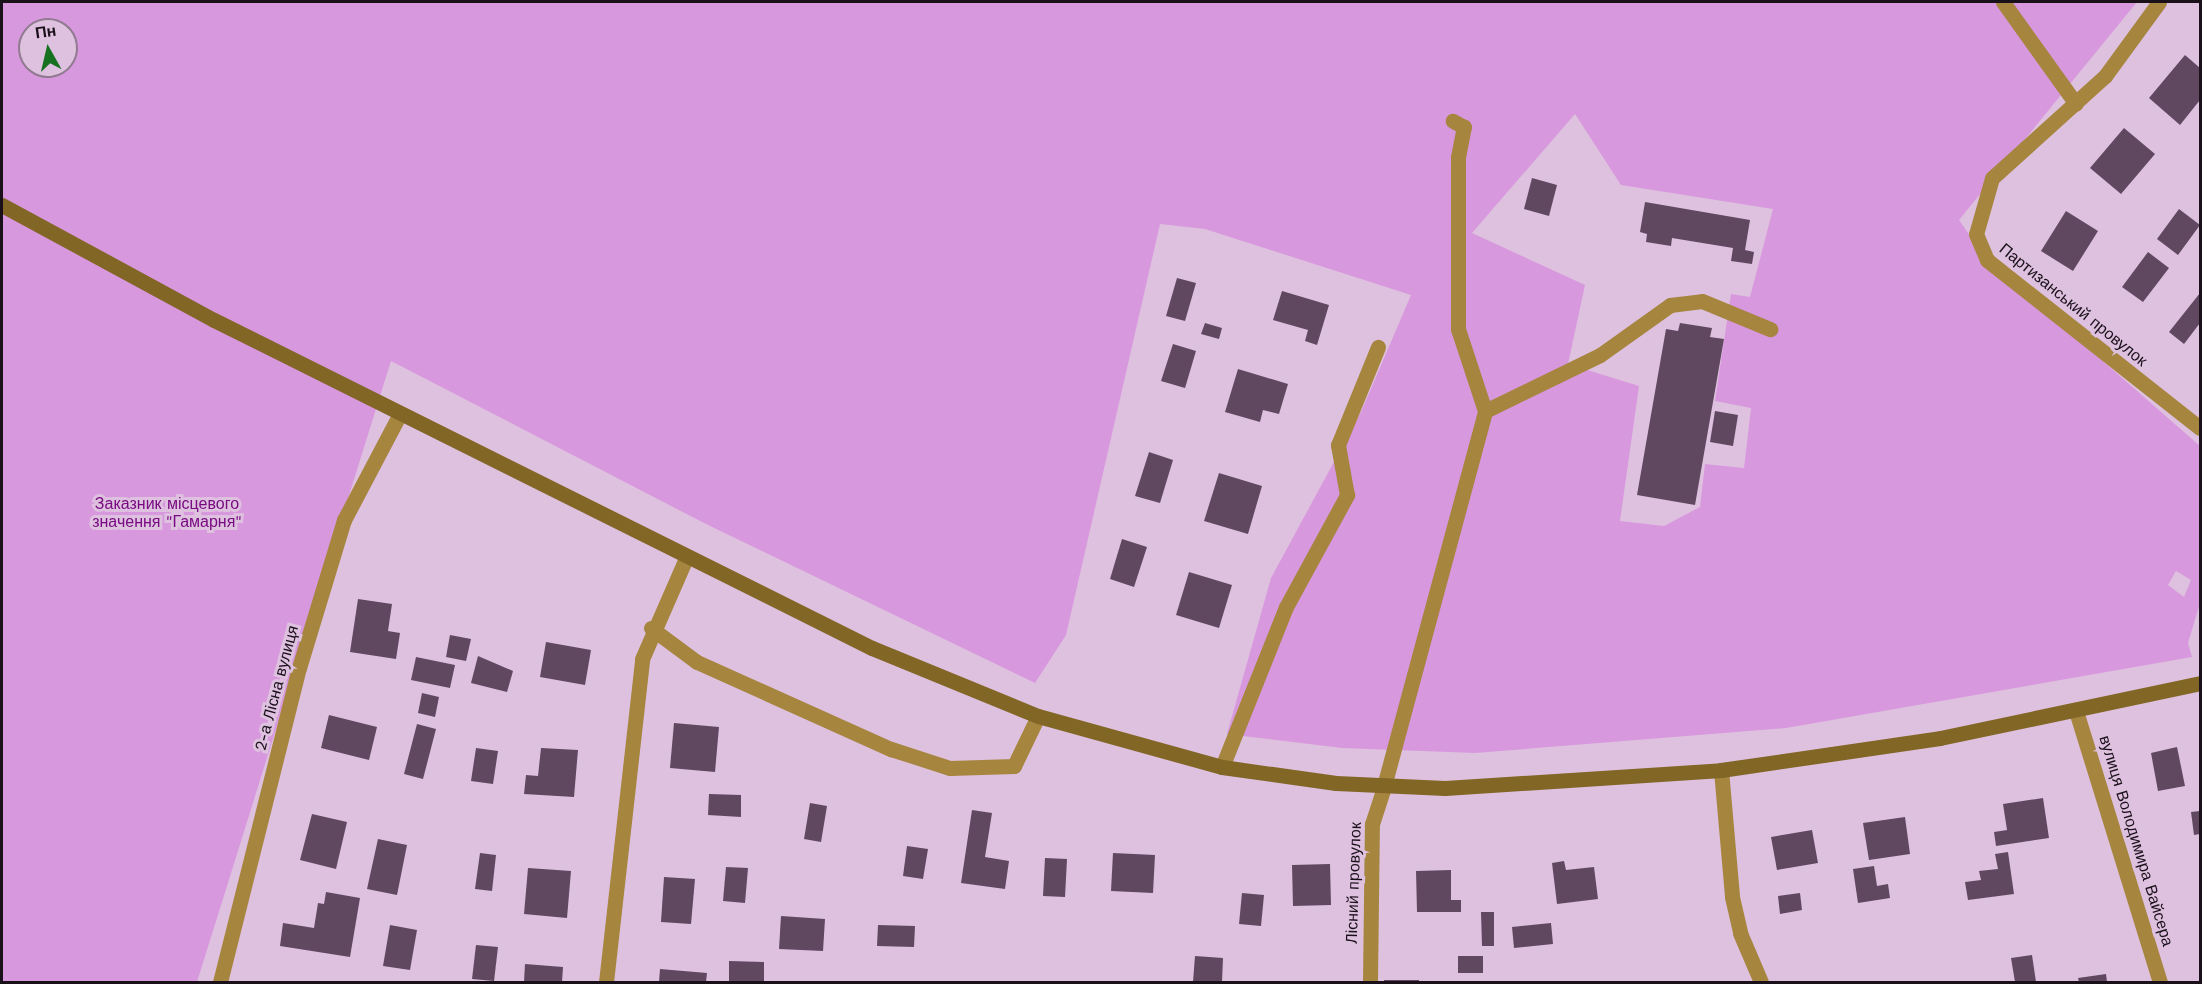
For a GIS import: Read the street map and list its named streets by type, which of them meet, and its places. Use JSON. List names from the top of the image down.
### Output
{
  "streets": {
    "street": [
      "Партизанський провулок",
      "2-а Лісна вулиця",
      "вулиця Володимира Вайсера",
      "Лісний провулок"
    ]
  },
  "parks": ["Заказник місцевого значення \"Гамарня\""],
  "north": "top"
}
